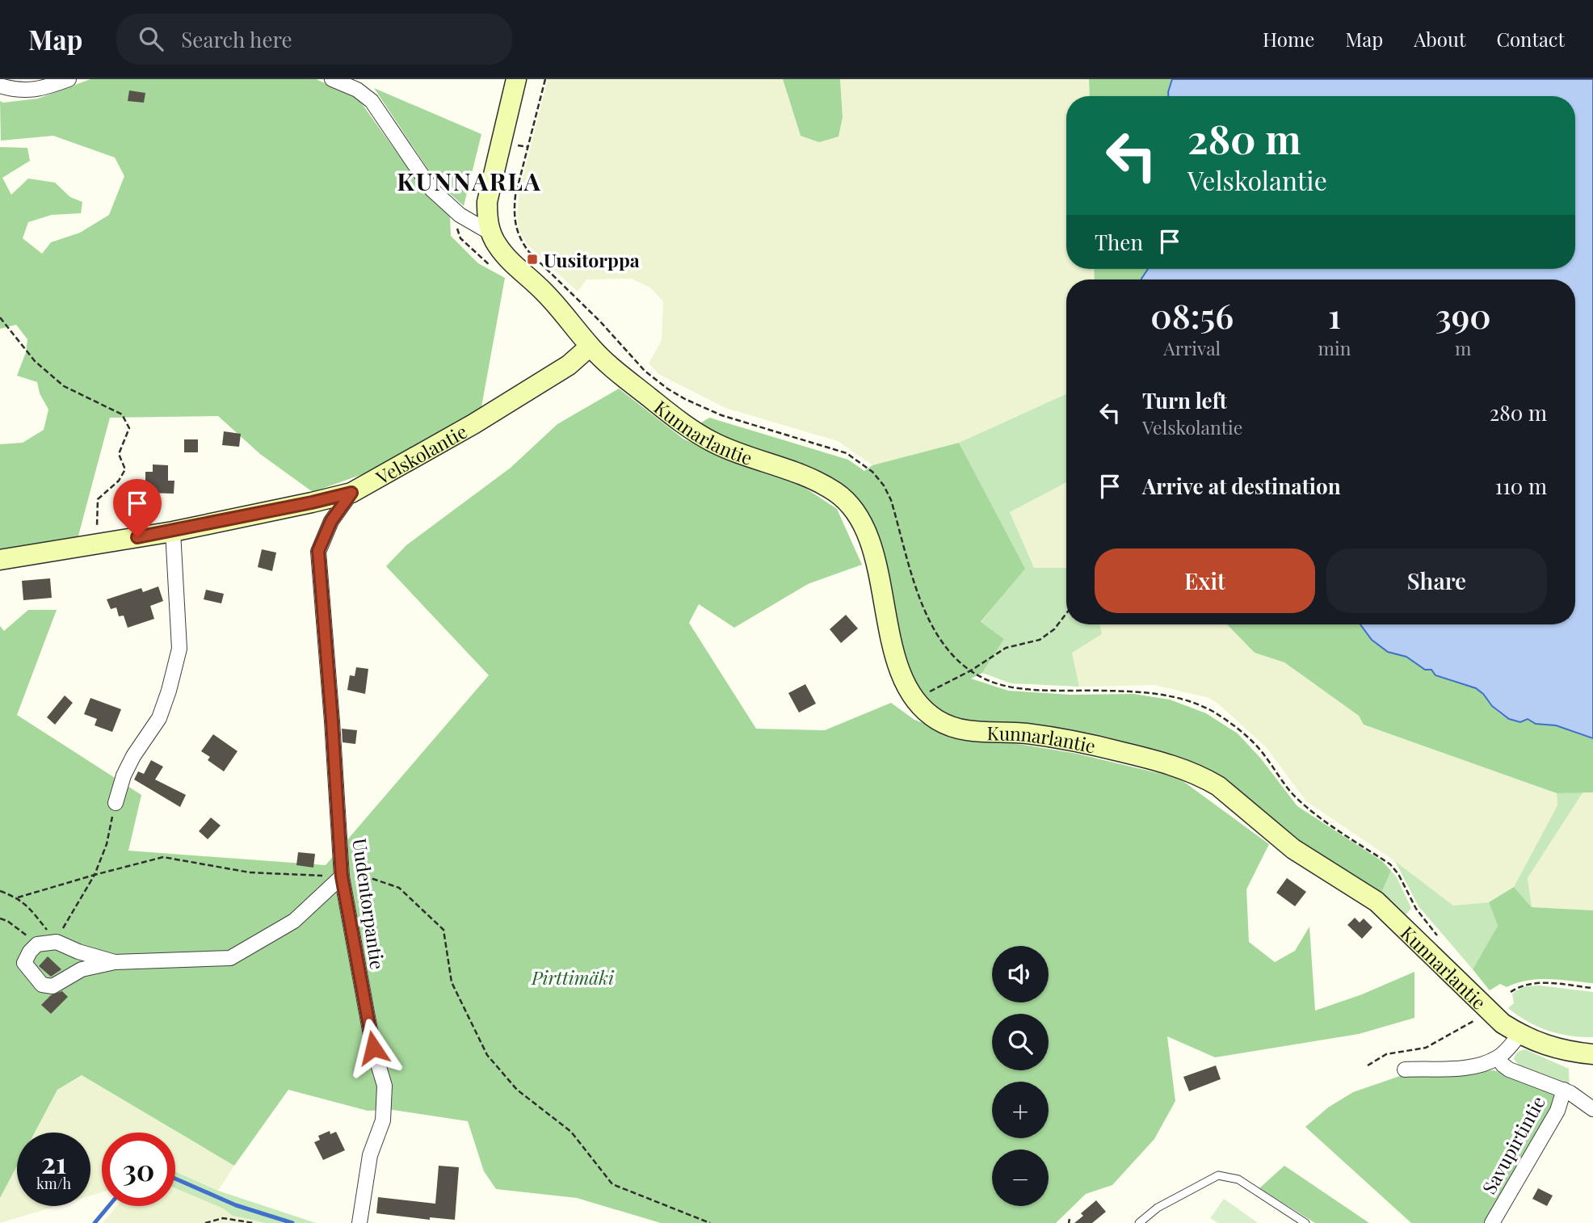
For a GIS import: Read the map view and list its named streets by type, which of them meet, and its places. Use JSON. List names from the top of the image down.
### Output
{
  "streets": {
    "main road": ["Kunnarlantie", "Velskolantie"],
    "street": ["Uudentorpantie", "Savupirtintie"]
  },
  "crossings": [
    ["Kunnarlantie", "Velskolantie"],
    ["Velskolantie", "Uudentorpantie"]
  ],
  "districts": ["KUNNARLA"],
  "parks": ["Pirttimäki"],
  "places": {
    "transit": ["Uusitorppa"]
  },
  "page": {
    "header": "Map",
    "search": "Search here",
    "nav": [
      "Home",
      "Map",
      "About",
      "Contact"
    ],
    "turn": ["280 m", "Velskolantie"],
    "then": "Then",
    "eta": [
      "08:56",
      "Arrival",
      "1",
      "min",
      "390",
      "m"
    ],
    "list": [
      {
        "name": "Turn left",
        "note": "Velskolantie",
        "value": "280 m"
      },
      {
        "name": "Arrive at destination",
        "value": "110 m"
      }
    ],
    "buttons": ["Exit", "Share"],
    "map_buttons": ["+", "−"],
    "speed": "21 km/h",
    "limit": "30"
  }
}
